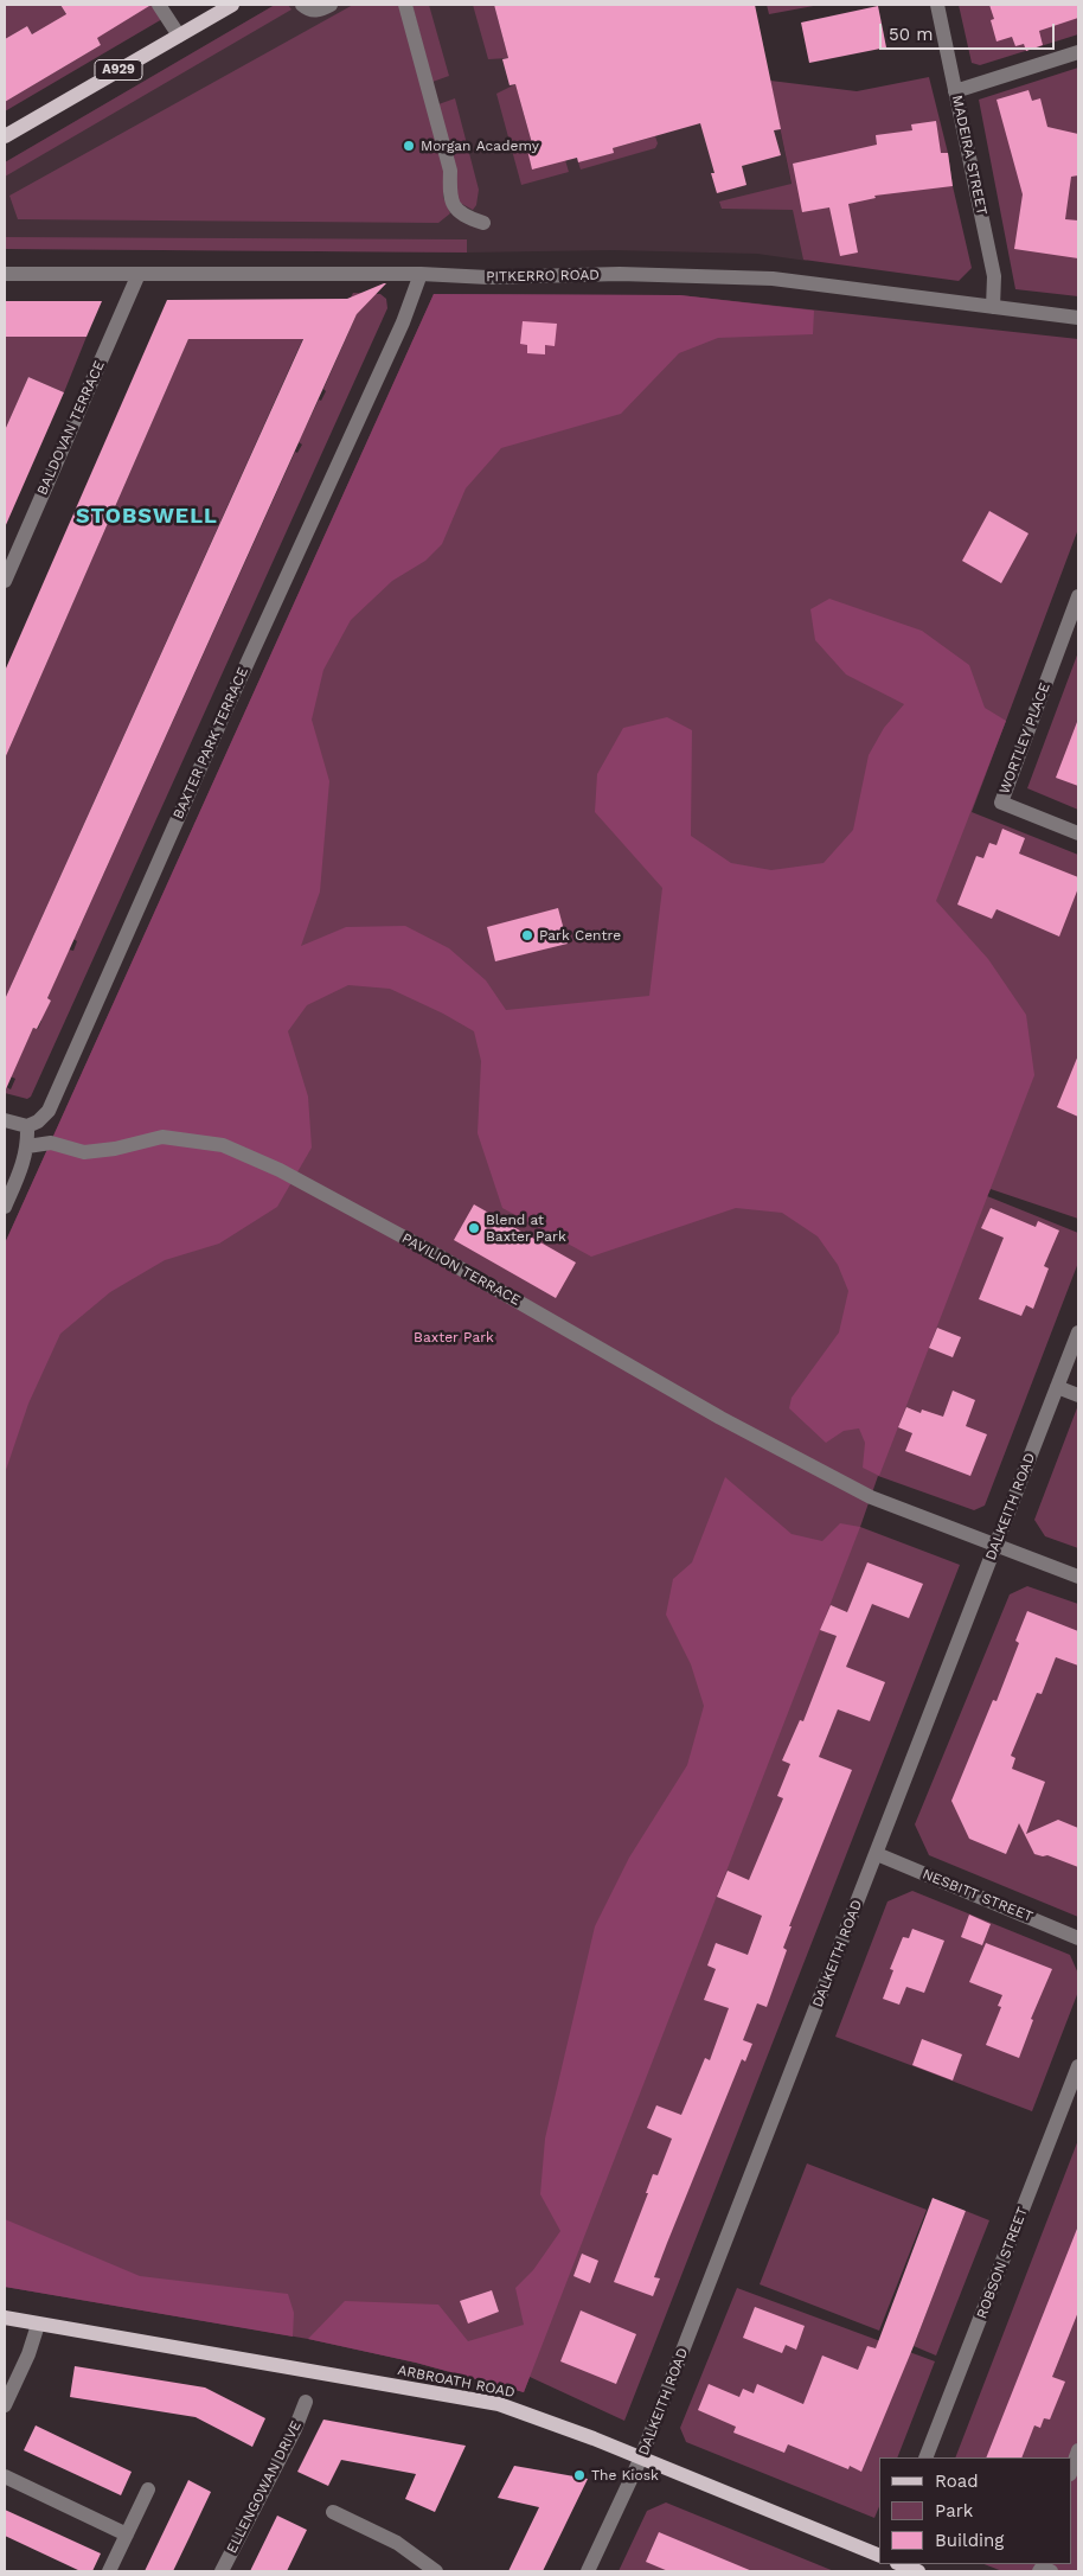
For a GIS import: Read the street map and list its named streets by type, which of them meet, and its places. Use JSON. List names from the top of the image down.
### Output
{
  "streets": {
    "main road": ["A929", "ARBROATH ROAD"],
    "street": [
      "MADEIRA STREET",
      "PITKERRO ROAD",
      "BALDOVAN TERRACE",
      "WORTLEY PLACE",
      "BAXTER PARK TERRACE",
      "PAVILION TERRACE",
      "DALKEITH ROAD",
      "NESBITT STREET",
      "ROBSON STREET",
      "ELLENGOWAN DRIVE"
    ]
  },
  "crossings": [
    ["MADEIRA STREET", "PITKERRO ROAD"],
    ["PITKERRO ROAD", "BALDOVAN TERRACE"],
    ["PITKERRO ROAD", "BAXTER PARK TERRACE"],
    ["PAVILION TERRACE", "DALKEITH ROAD"],
    ["DALKEITH ROAD", "NESBITT STREET"],
    ["DALKEITH ROAD", "ARBROATH ROAD"]
  ],
  "districts": ["STOBSWELL"],
  "parks": ["Baxter Park"],
  "places": [
    "Morgan Academy",
    "Park Centre",
    "Blend at Baxter Park",
    "The Kiosk"
  ],
  "legend": ["Road", "Park", "Building"],
  "scale_bar": "50 m"
}
